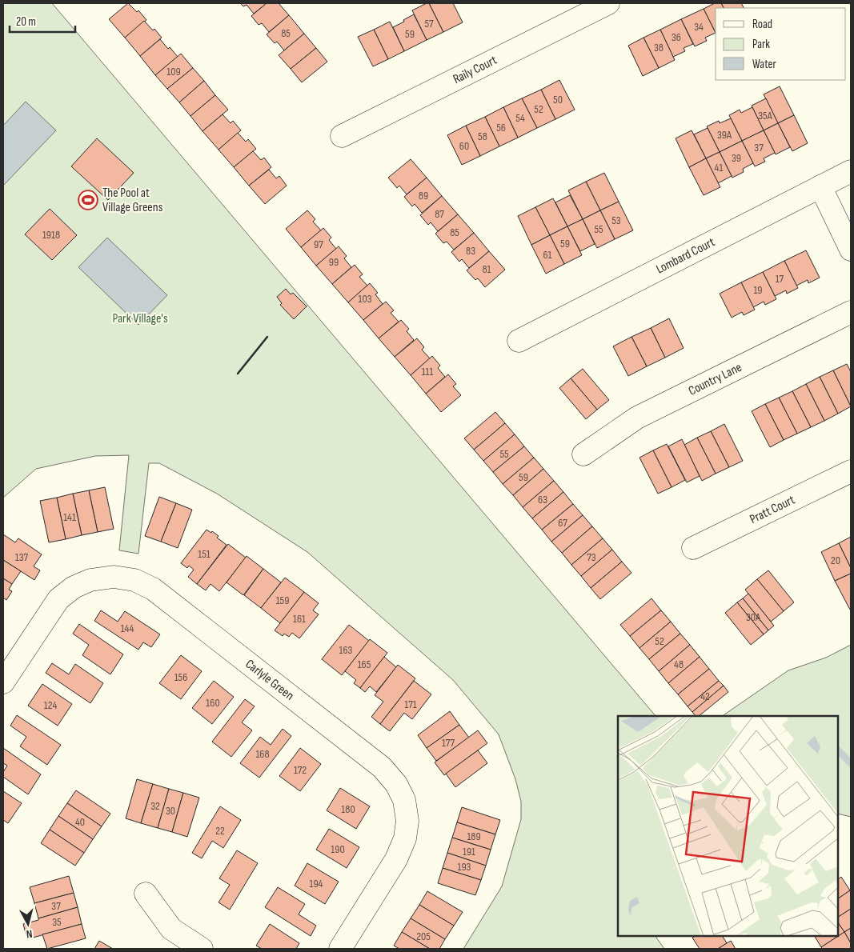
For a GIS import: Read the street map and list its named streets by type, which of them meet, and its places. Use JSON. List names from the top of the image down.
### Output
{
  "streets": {
    "street": [
      "Raily Court",
      "Lombard Court",
      "Country Lane",
      "Pratt Court",
      "Carlyle Green"
    ]
  },
  "parks": ["Park Village's"],
  "places": {
    "sports": ["The Pool at Village Greens"]
  },
  "house_numbers": [
    "57",
    "34",
    "85",
    "59",
    "36",
    "38",
    "109",
    "50",
    "52",
    "35A",
    "54",
    "56",
    "39A",
    "58",
    "60",
    "37",
    "39",
    "41",
    "89",
    "87",
    "53",
    "55",
    "85",
    "1918",
    "59",
    "97",
    "83",
    "61",
    "99",
    "81",
    "17",
    "19",
    "103",
    "111",
    "55",
    "59",
    "63",
    "141",
    "67",
    "151",
    "137",
    "73",
    "20",
    "159",
    "30A",
    "161",
    "144",
    "52",
    "163",
    "165",
    "48",
    "156",
    "42",
    "160",
    "171",
    "124",
    "177",
    "168",
    "172",
    "32",
    "180",
    "30",
    "40",
    "22",
    "189",
    "190",
    "191",
    "193",
    "194",
    "37",
    "35",
    "205"
  ],
  "legend": ["Road", "Park", "Water"],
  "scale_bar": "20 m",
  "north": "bottom"
}
